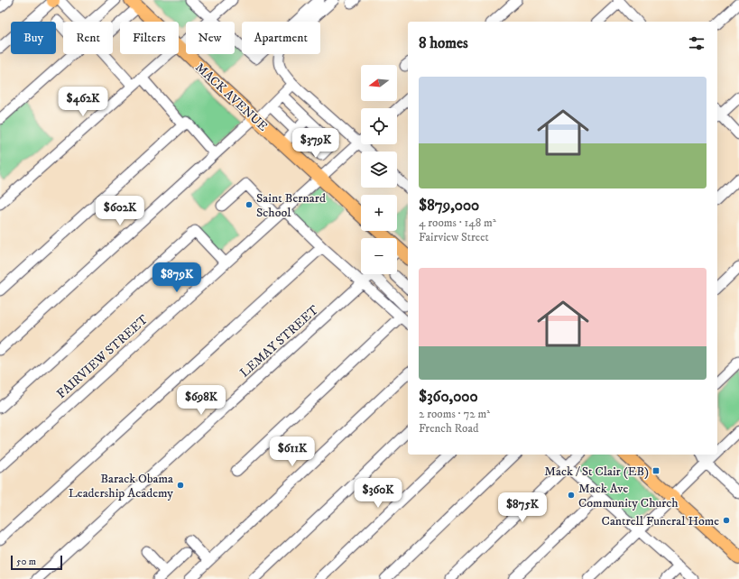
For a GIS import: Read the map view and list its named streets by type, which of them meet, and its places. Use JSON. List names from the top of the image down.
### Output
{
  "streets": {
    "main road": ["MACK AVENUE"],
    "street": ["LEMAY STREET", "FAIRVIEW STREET"]
  },
  "crossings": [
    ["MACK AVENUE", "FAIRVIEW STREET"]
  ],
  "places": {
    "other": [
      "Saint Bernard School",
      "Barack Obama Leadership Academy",
      "Mack Ave Community Church",
      "Cantrell Funeral Home"
    ],
    "transit": ["Mack / St Clair (EB)"]
  },
  "scale_bar": "50 m",
  "north": "left",
  "page": {
    "chip": [
      "Buy",
      "Rent",
      "Filters",
      "New",
      "Apartment"
    ],
    "heading": "8 homes",
    "map_buttons": ["+", "−"],
    "list": [
      {
        "name": "$879,000",
        "note": "4 rooms · 148 m² · Fairview Street"
      },
      {
        "name": "$360,000",
        "note": "2 rooms · 72 m² · French Road"
      }
    ],
    "price": [
      "$462K",
      "$379K",
      "$602K",
      "$879K",
      "$698K",
      "$611K",
      "$360K",
      "$875K"
    ],
    "scale": "50 m"
  }
}
